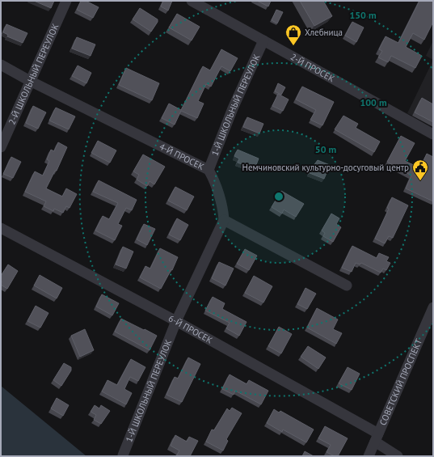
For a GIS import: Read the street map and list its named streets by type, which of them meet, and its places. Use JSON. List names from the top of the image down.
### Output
{
  "streets": {
    "street": [
      "2-Й ПРОСЕК",
      "2-Й ШКОЛЬНЫЙ ПЕРЕУЛОК",
      "1-Й ШКОЛЬНЫЙ ПЕРЕУЛОК",
      "4-Й ПРОСЕК",
      "6-Й ПРОСЕК",
      "СОВЕТСКИЙ ПРОСПЕКТ"
    ]
  },
  "crossings": [
    ["2-Й ПРОСЕК", "1-Й ШКОЛЬНЫЙ ПЕРЕУЛОК"],
    ["2-Й ШКОЛЬНЫЙ ПЕРЕУЛОК", "4-Й ПРОСЕК"],
    ["1-Й ШКОЛЬНЫЙ ПЕРЕУЛОК", "4-Й ПРОСЕК"],
    ["1-Й ШКОЛЬНЫЙ ПЕРЕУЛОК", "6-Й ПРОСЕК"],
    ["6-Й ПРОСЕК", "СОВЕТСКИЙ ПРОСПЕКТ"]
  ],
  "places": {
    "shop": ["Хлебница"],
    "public building": ["Немчиновский культурно-досуговый центр"]
  },
  "rings": ["150 m", "100 m", "50 m"]
}
